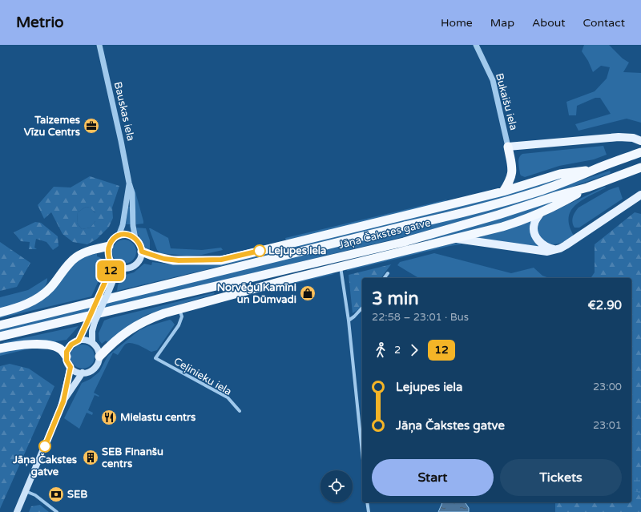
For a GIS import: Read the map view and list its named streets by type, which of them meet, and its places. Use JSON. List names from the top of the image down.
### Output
{
  "streets": {
    "highway": ["Jāņa Čakstes gatve"],
    "street": ["Bukaišu iela", "Bauskas iela", "Ceļinieku iela"]
  },
  "places": {
    "office": ["Taizemes Vīzu Centrs"],
    "other": ["Lejupes iela", "Jāņa Čakstes gatve"],
    "shop": ["Norvēģu Kamīni un Dūmvadi"],
    "restaurant": ["Mielastu centrs"],
    "building": ["SEB Finanšu centrs"],
    "bank": ["SEB"]
  },
  "lines": ["bus line 12"],
  "page": {
    "header": "Metrio",
    "nav": [
      "Home",
      "Map",
      "About",
      "Contact"
    ],
    "on_map": "12",
    "heading": ["3 min", "22:58 – 23:01 · Bus", "€2.90"],
    "legs": ["2", "12"],
    "list": [
      {
        "name": "Lejupes iela",
        "value": "23:00"
      },
      {
        "name": "Jāņa Čakstes gatve",
        "value": "23:01"
      }
    ],
    "buttons": ["Start", "Tickets"]
  }
}
